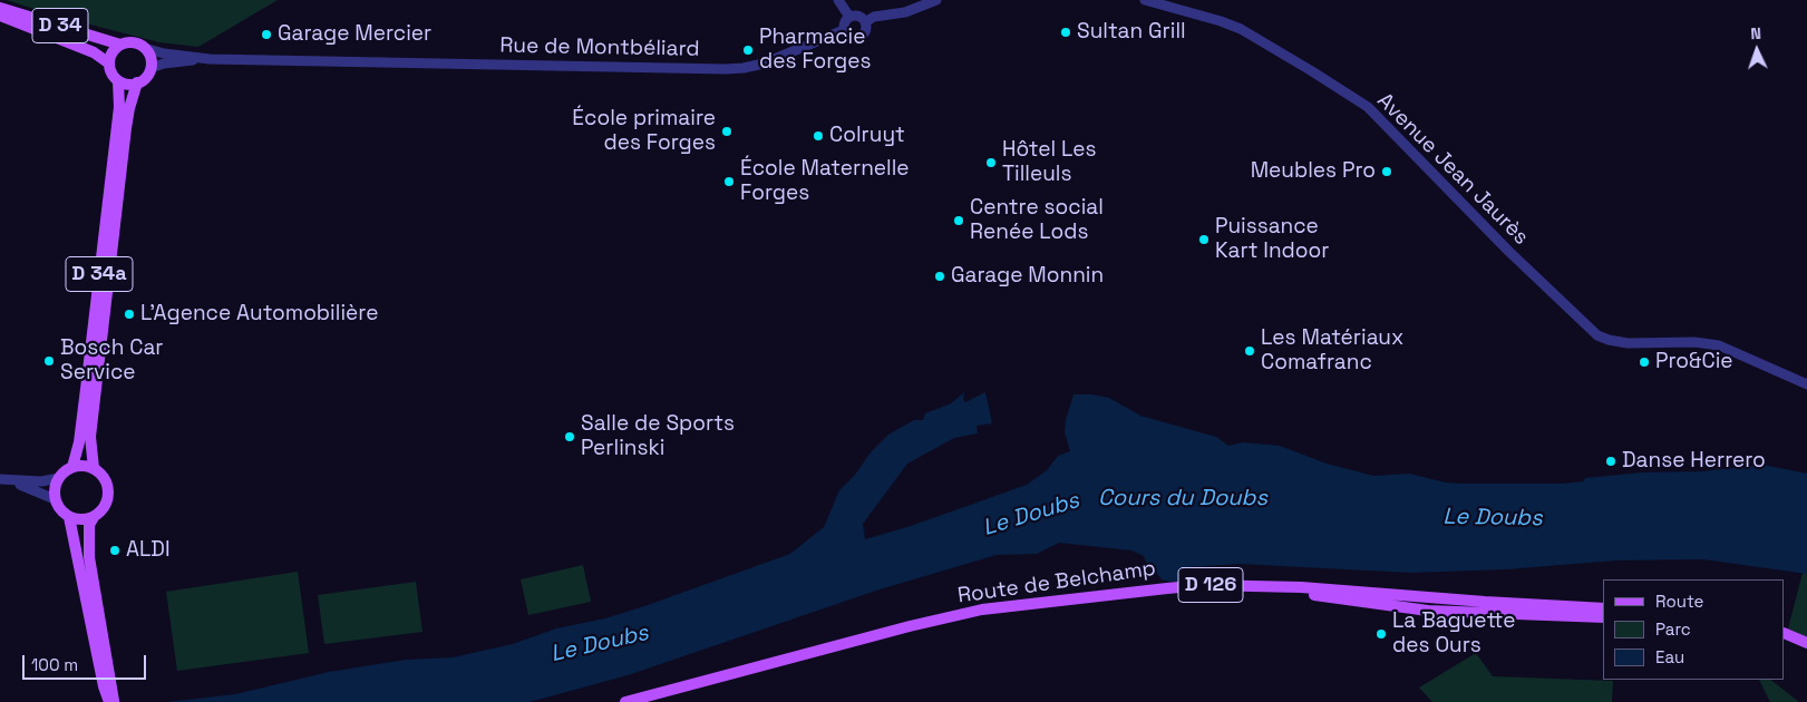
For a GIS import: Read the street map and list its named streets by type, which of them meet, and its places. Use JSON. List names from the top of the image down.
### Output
{
  "streets": {
    "main road": [
      "D 34",
      "D 34a",
      "Route de Belchamp",
      "D 126"
    ],
    "street": ["Rue de Montbéliard", "Avenue Jean Jaurès"]
  },
  "crossings": [
    ["D 34", "D 34a"]
  ],
  "water": ["Cours du Doubs", "Le Doubs"],
  "places": [
    "Sultan Grill",
    "Garage Mercier",
    "Pharmacie des Forges",
    "École primaire des Forges",
    "Colruyt",
    "Hôtel Les Tilleuls",
    "Meubles Pro",
    "École Maternelle Forges",
    "Centre social Renée Lods",
    "Puissance Kart Indoor",
    "Garage Monnin",
    "L'Agence Automobilière",
    "Les Matériaux Comafranc",
    "Bosch Car Service",
    "Pro&Cie",
    "Salle de Sports Perlinski",
    "Danse Herrero",
    "ALDI",
    "La Baguette des Ours"
  ],
  "legend": ["Route", "Parc", "Eau"],
  "scale_bar": "100 m",
  "north": "top"
}
